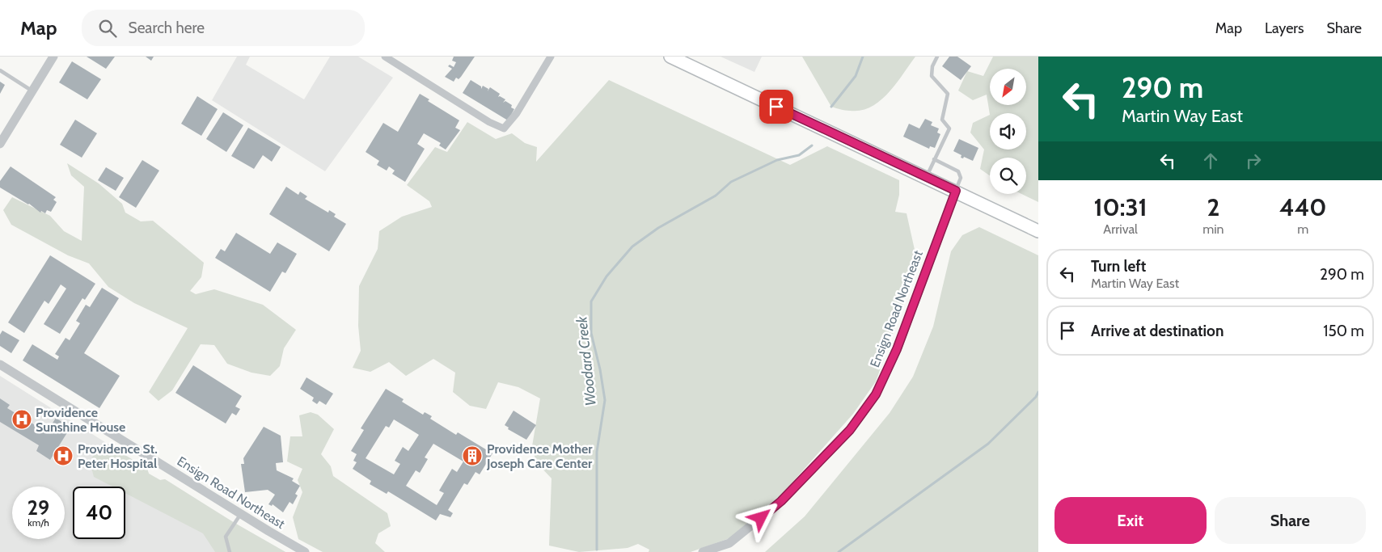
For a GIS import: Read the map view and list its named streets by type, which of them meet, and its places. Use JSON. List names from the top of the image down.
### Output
{
  "streets": {
    "street": ["Ensign Road Northeast"]
  },
  "water": ["Woodard Creek"],
  "places": {
    "hospital": ["Providence Sunshine House", "Providence St. Peter Hospital"],
    "building": ["Providence Mother Joseph Care Center"]
  },
  "north": "bottom left",
  "page": {
    "header": "Map",
    "search": "Search here",
    "nav": ["Map", "Layers", "Share"],
    "turn": ["290 m", "Martin Way East"],
    "eta": [
      "10:31",
      "Arrival",
      "2",
      "min",
      "440",
      "m"
    ],
    "list": [
      {
        "name": "Turn left",
        "note": "Martin Way East",
        "value": "290 m"
      },
      {
        "name": "Arrive at destination",
        "value": "150 m"
      }
    ],
    "speed": "29 km/h",
    "limit": "40",
    "buttons": ["Exit", "Share"]
  }
}
